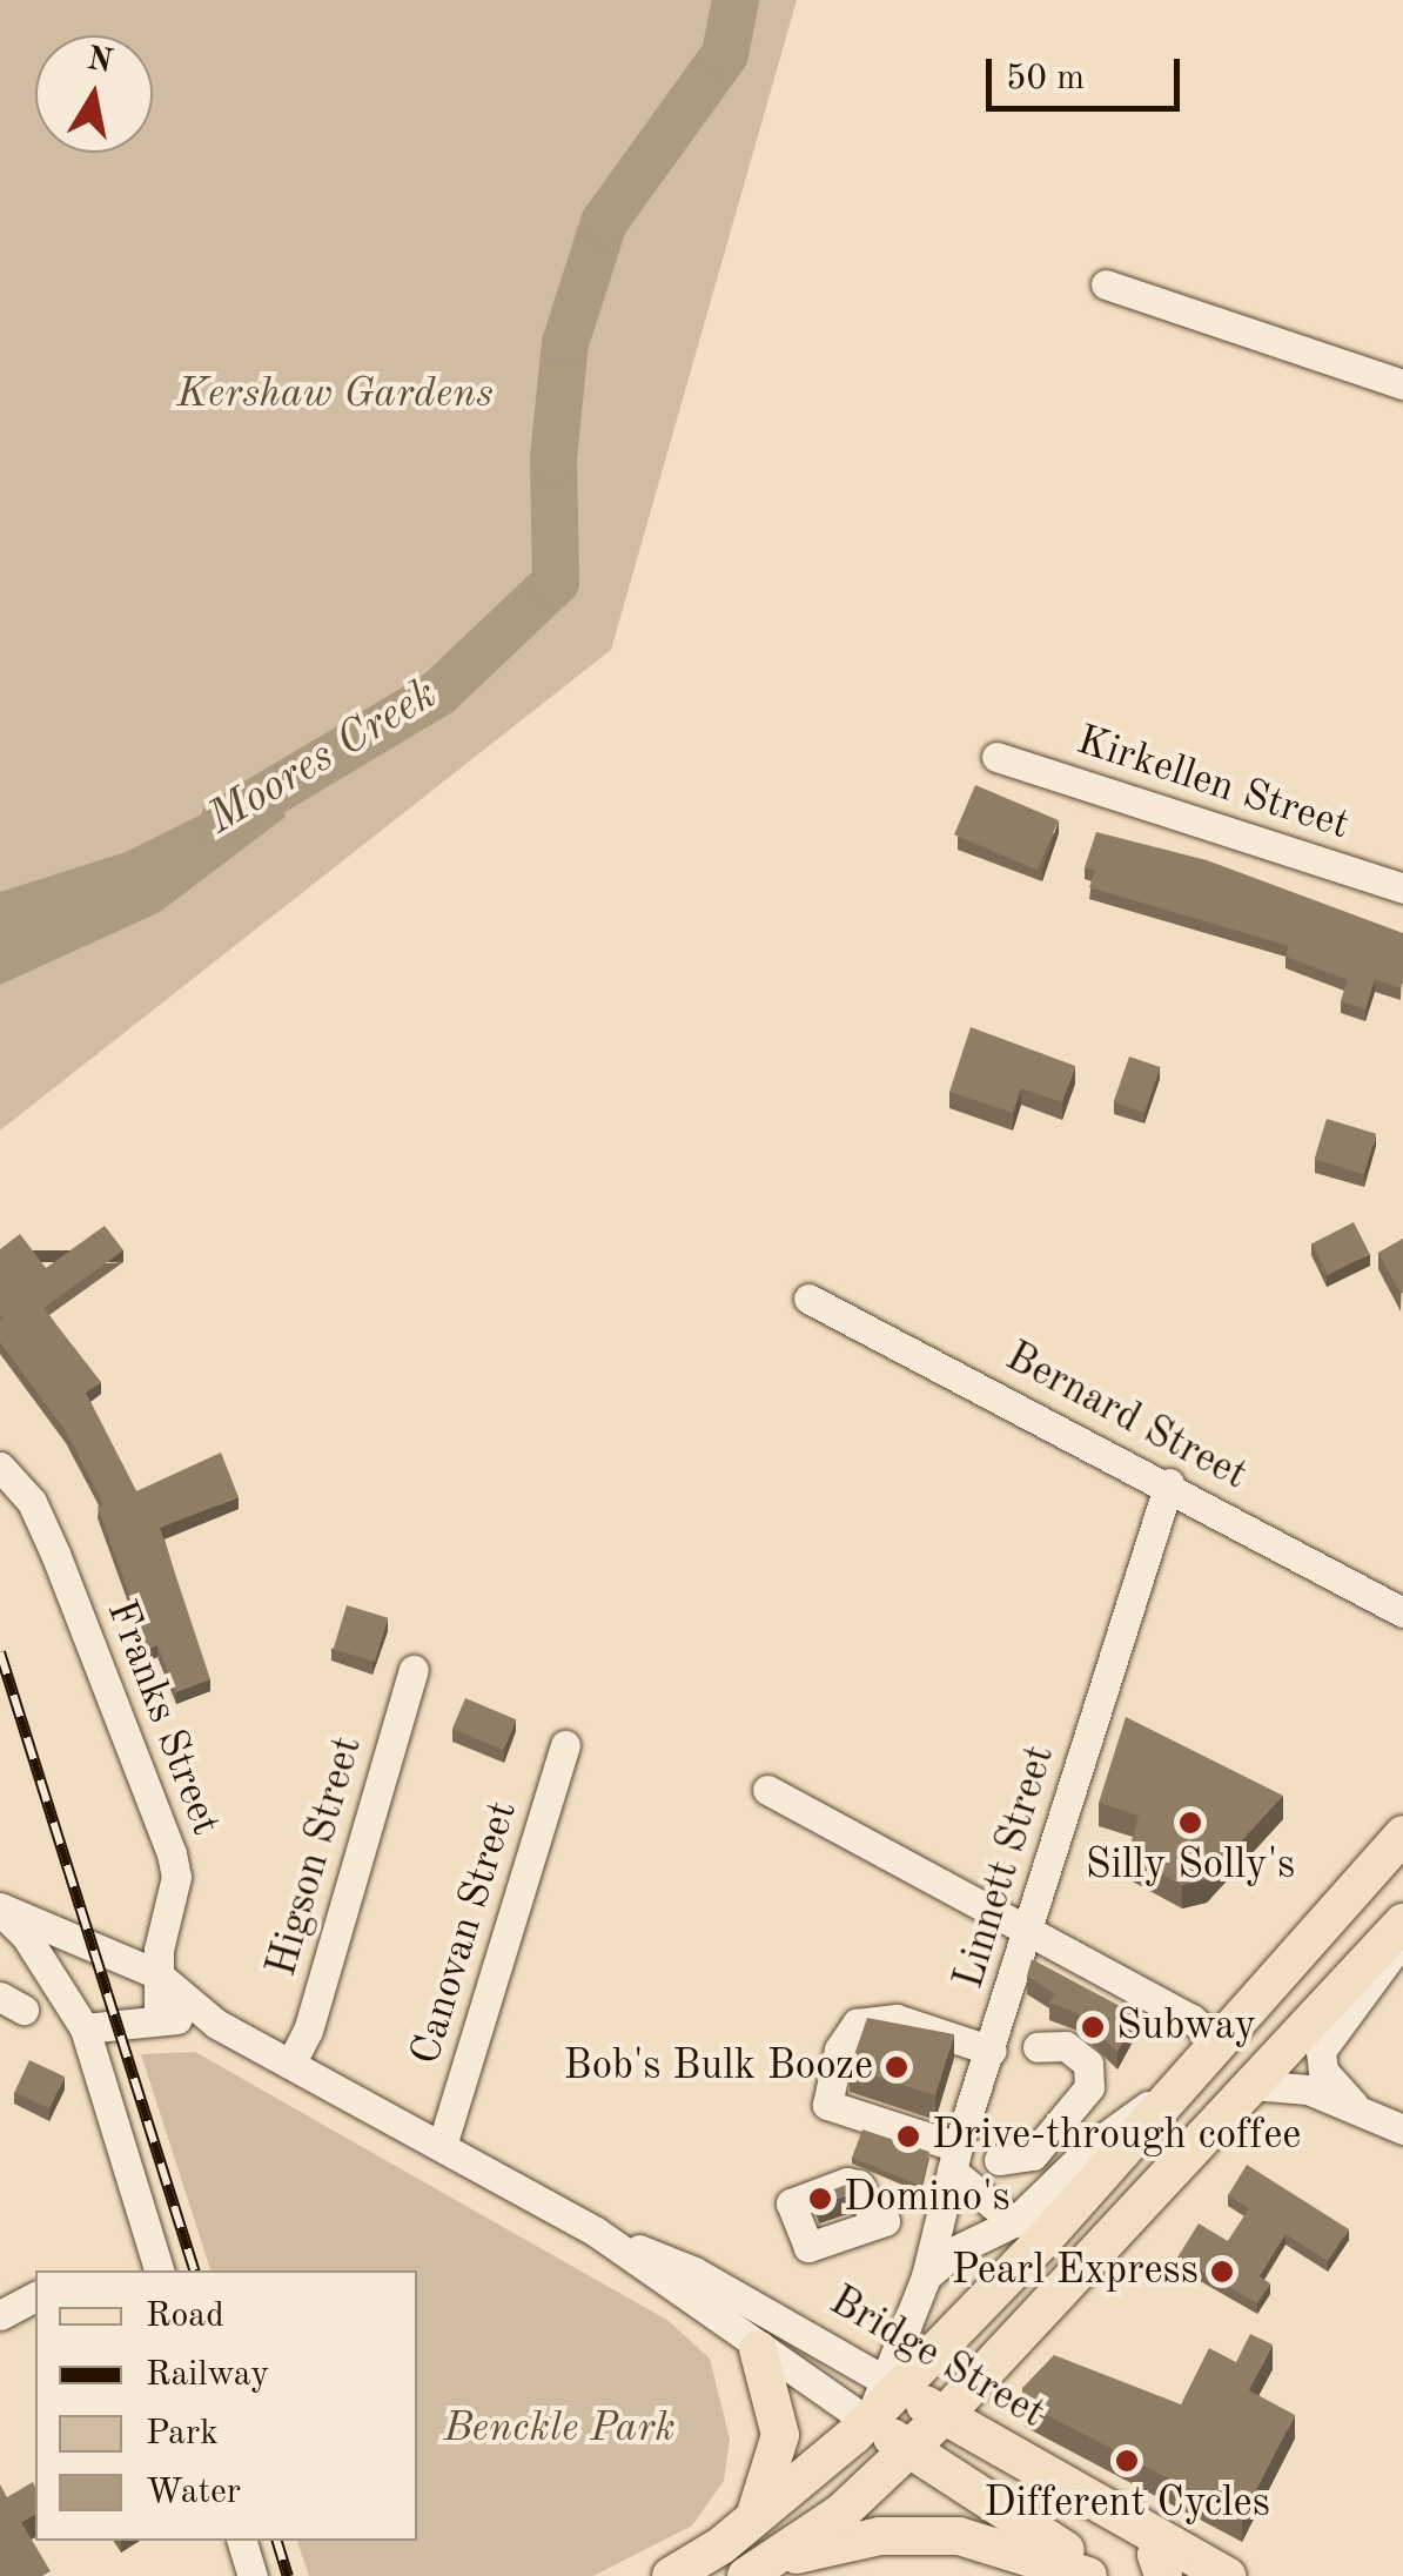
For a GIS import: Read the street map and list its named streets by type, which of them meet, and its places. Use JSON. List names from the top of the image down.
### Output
{
  "streets": {
    "main road": ["Bridge Street"],
    "street": [
      "Kirkellen Street",
      "Bernard Street",
      "Franks Street",
      "Higson Street",
      "Linnett Street",
      "Canovan Street"
    ]
  },
  "crossings": [
    ["Bernard Street", "Linnett Street"],
    ["Franks Street", "Bridge Street"],
    ["Higson Street", "Bridge Street"],
    ["Linnett Street", "Bridge Street"],
    ["Canovan Street", "Bridge Street"]
  ],
  "water": ["Moores Creek"],
  "parks": ["Kershaw Gardens", "Benckle Park"],
  "places": [
    "Silly Solly's",
    "Subway",
    "Bob's Bulk Booze",
    "Drive-through coffee",
    "Domino's",
    "Pearl Express",
    "Different Cycles"
  ],
  "legend": [
    "Road",
    "Railway",
    "Park",
    "Water"
  ],
  "scale_bar": "50 m",
  "north": "top"
}
